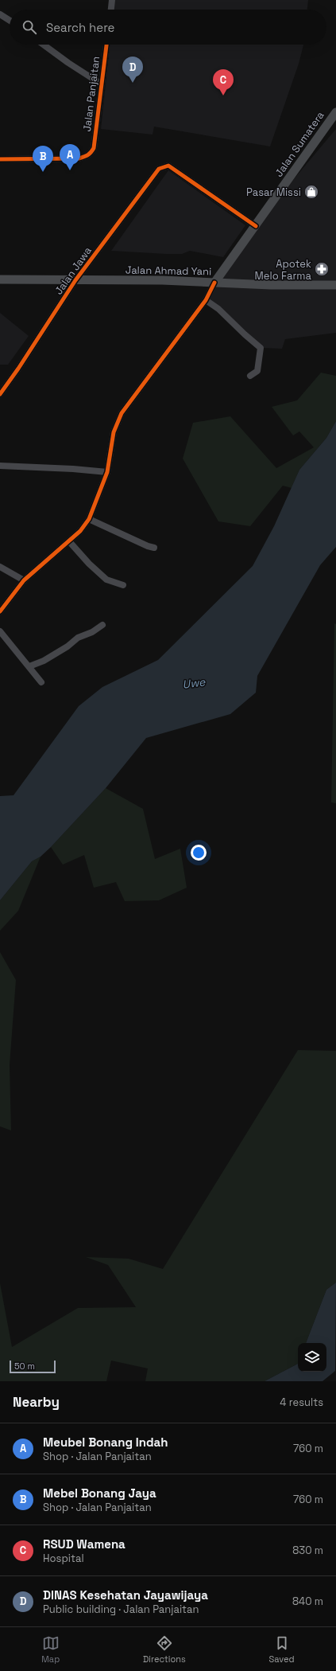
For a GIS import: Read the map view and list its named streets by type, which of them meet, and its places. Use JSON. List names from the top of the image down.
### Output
{
  "streets": {
    "main road": ["Jalan Sumatera", "Jalan Ahmad Yani"],
    "street": ["Jalan Panjaitan", "Jalan Jawa"]
  },
  "crossings": [
    ["Jalan Sumatera", "Jalan Jawa"],
    ["Jalan Sumatera", "Jalan Ahmad Yani"],
    ["Jalan Jawa", "Jalan Ahmad Yani"]
  ],
  "water": ["Uwe"],
  "places": {
    "shop": ["Pasar Missi"],
    "pharmacy": ["Apotek Melo Farma"]
  },
  "scale_bar": "50 m",
  "page": {
    "search": "Search here",
    "pins": [
      "D",
      "C",
      "A",
      "B"
    ],
    "scale": "50 m",
    "heading": ["Nearby", "4 results"],
    "list": [
      {
        "mark": "A",
        "name": "Meubel Bonang Indah",
        "note": "Shop · Jalan Panjaitan",
        "value": "760 m"
      },
      {
        "mark": "B",
        "name": "Mebel Bonang Jaya",
        "note": "Shop · Jalan Panjaitan",
        "value": "760 m"
      },
      {
        "mark": "C",
        "name": "RSUD Wamena",
        "note": "Hospital",
        "value": "830 m"
      },
      {
        "mark": "D",
        "name": "DINAS Kesehatan Jayawijaya",
        "note": "Public building · Jalan Panjaitan",
        "value": "840 m"
      }
    ],
    "nav": ["Map", "Directions", "Saved"]
  }
}
